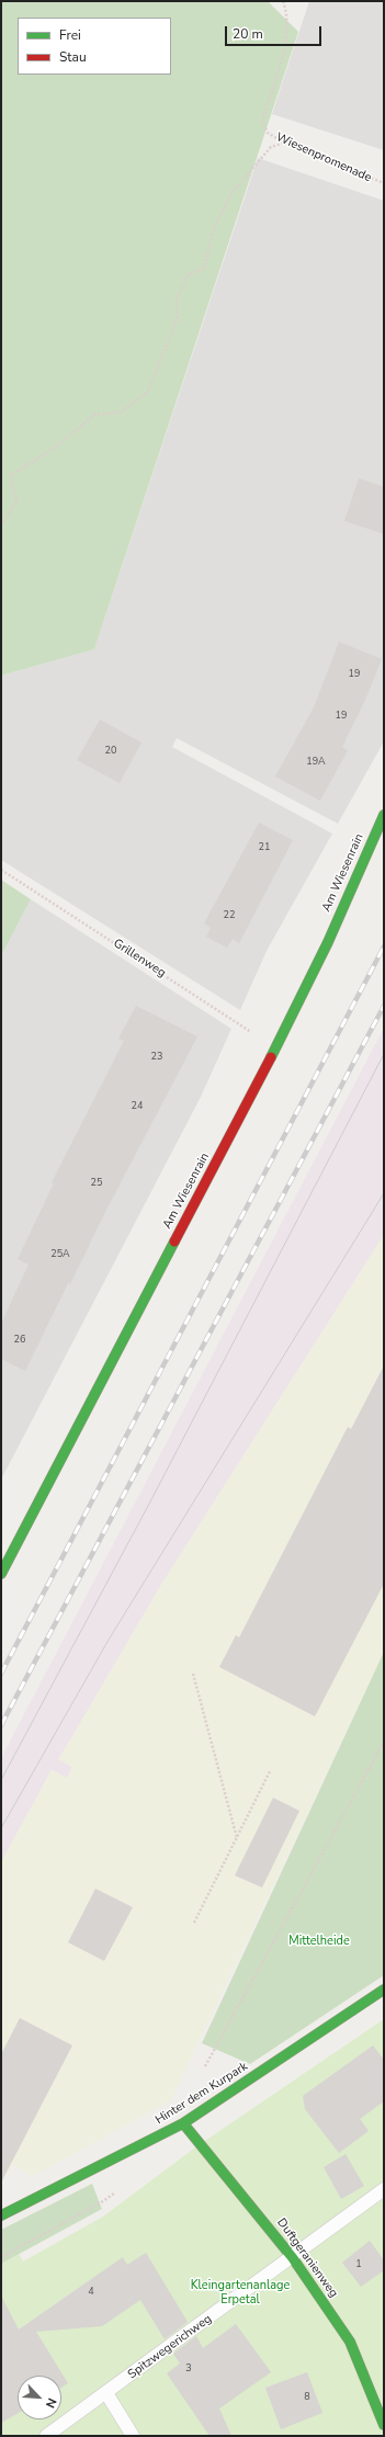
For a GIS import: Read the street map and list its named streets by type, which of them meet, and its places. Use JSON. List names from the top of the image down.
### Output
{
  "streets": {
    "street": ["Am Wiesenrain", "Hinter dem Kurpark", "Duftgeranienweg"],
    "lane": ["Spitzwegerichweg"],
    "path": ["Wiesenpromenade", "Grillenweg"]
  },
  "crossings": [
    ["Am Wiesenrain", "Grillenweg"],
    ["Hinter dem Kurpark", "Duftgeranienweg"],
    ["Duftgeranienweg", "Spitzwegerichweg"]
  ],
  "parks": ["Mittelheide", "Kleingartenanlage Erpetal"],
  "house_numbers": [
    "19",
    "19",
    "20",
    "19A",
    "21",
    "22",
    "23",
    "24",
    "25",
    "25A",
    "26",
    "1",
    "4",
    "3",
    "8"
  ],
  "legend": ["Frei", "Stau"],
  "scale_bar": "20 m",
  "north": "bottom right"
}
